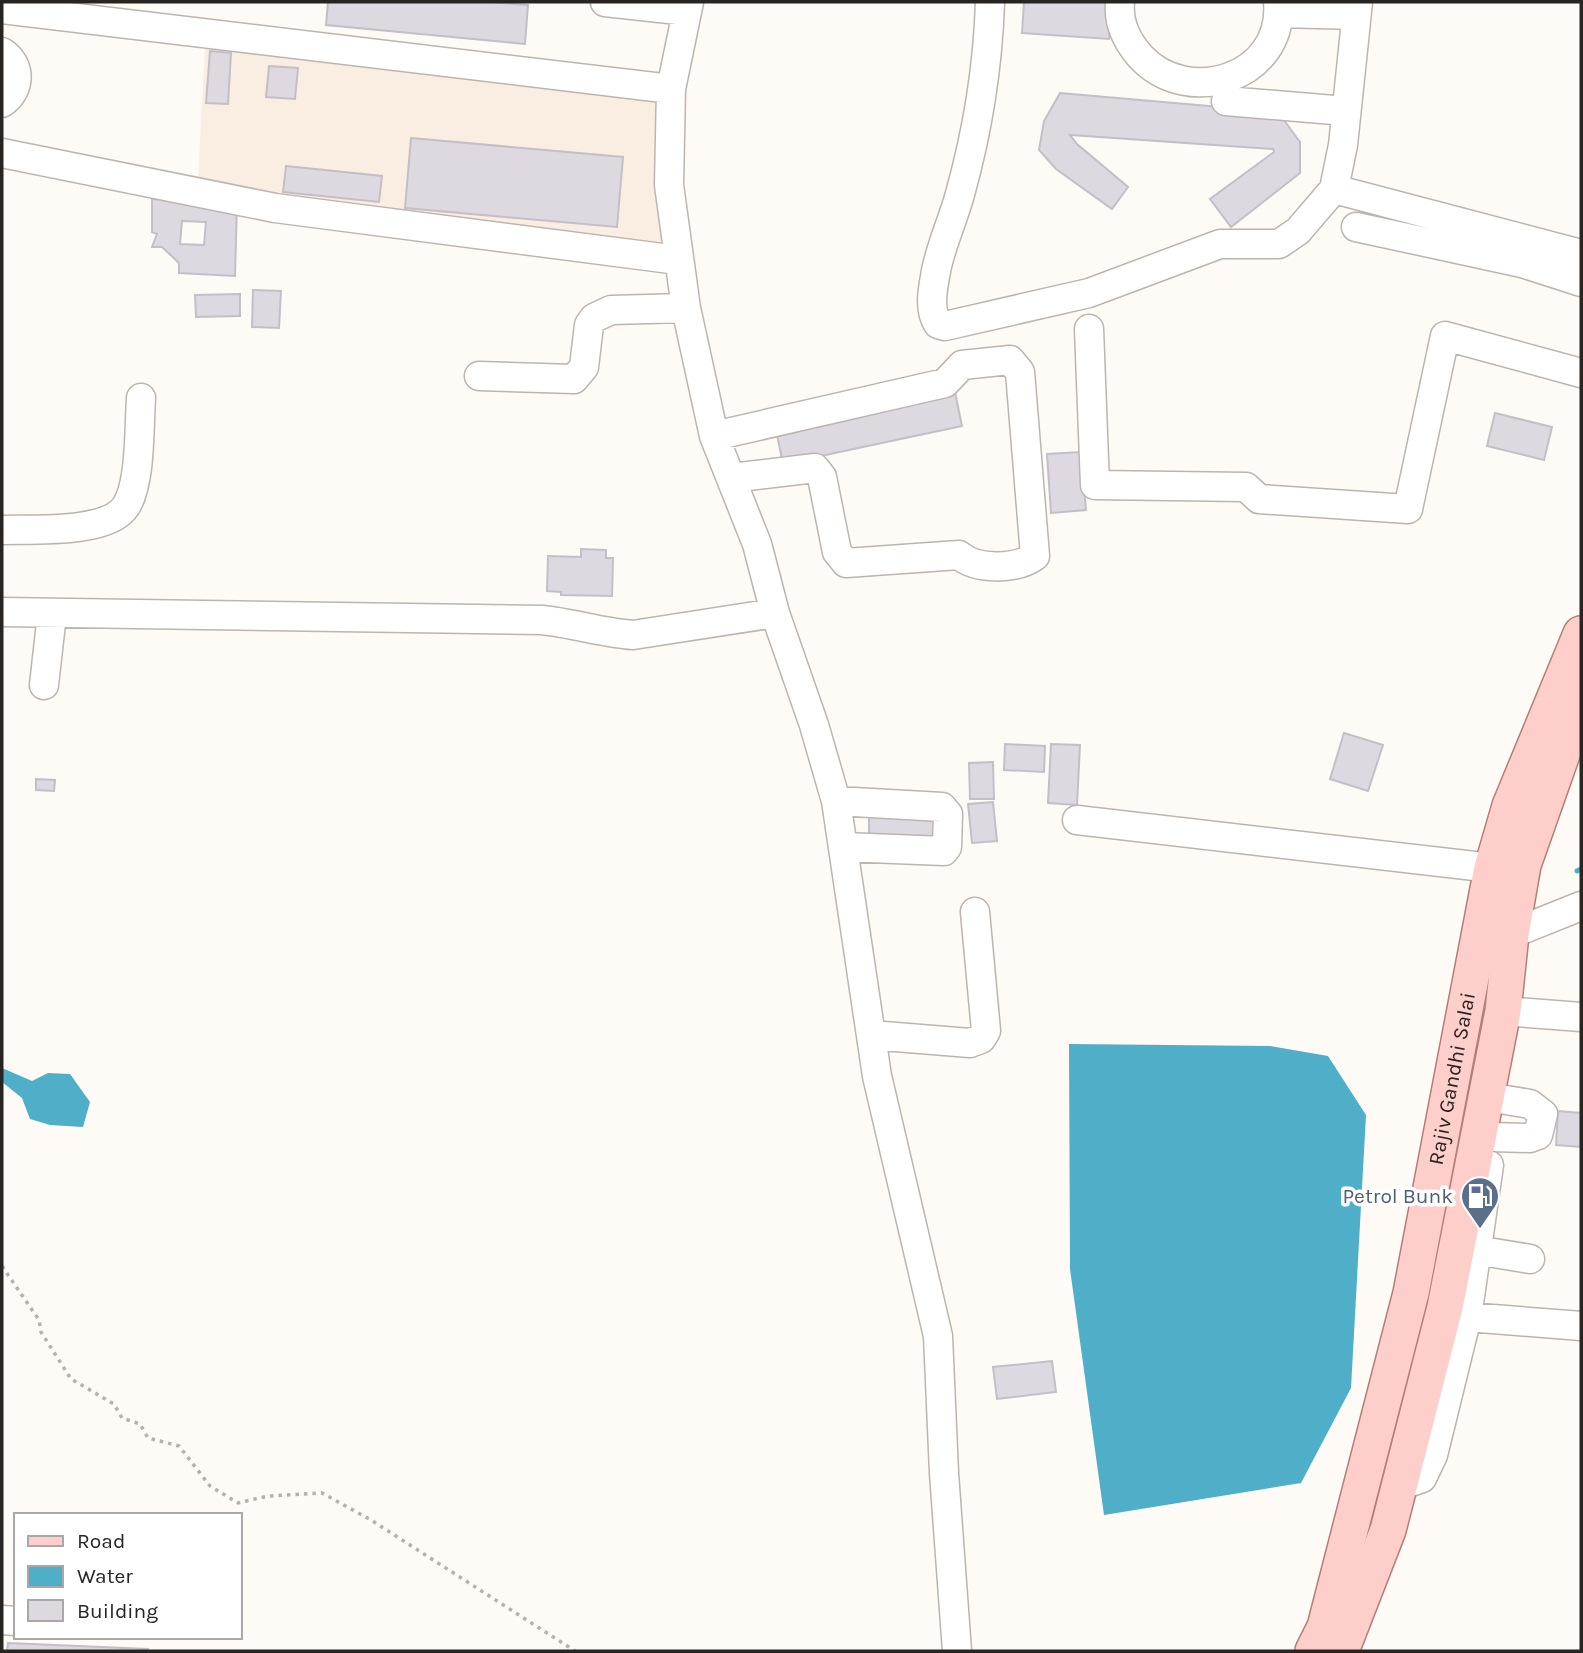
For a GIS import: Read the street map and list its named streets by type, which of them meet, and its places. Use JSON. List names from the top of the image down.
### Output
{
  "streets": {
    "main road": ["Rajiv Gandhi Salai"]
  },
  "places": {
    "fuel station": ["Petrol Bunk"]
  },
  "legend": ["Road", "Water", "Building"]
}
